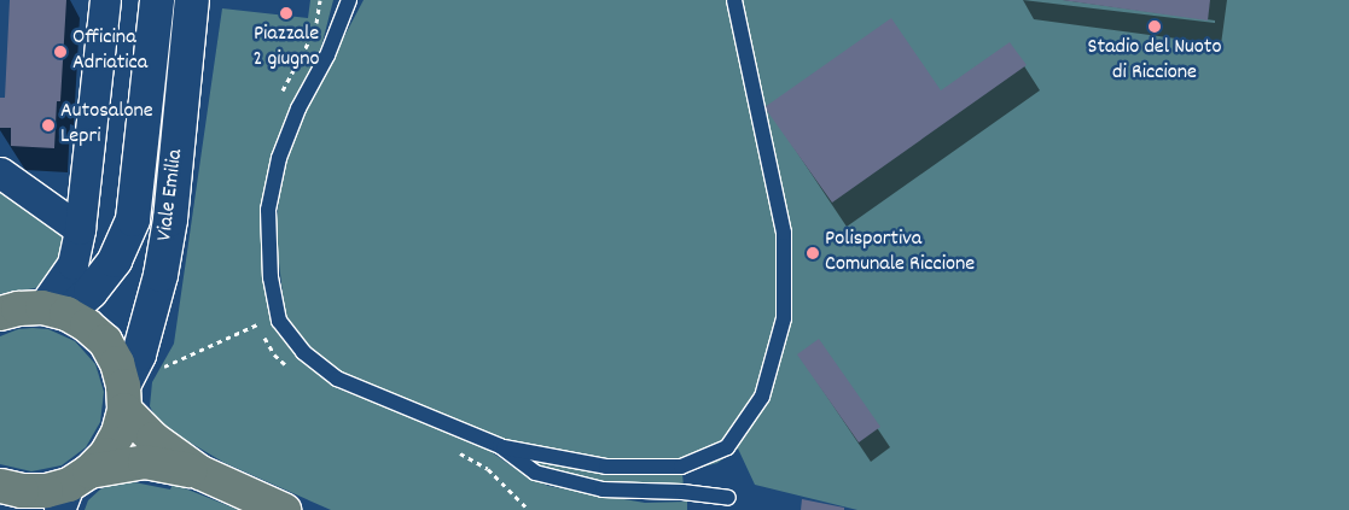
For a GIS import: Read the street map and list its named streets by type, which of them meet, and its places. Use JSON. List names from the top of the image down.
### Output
{
  "streets": {
    "street": ["Viale Emilia"]
  },
  "places": [
    "Piazzale 2 giugno",
    "Stadio del Nuoto di Riccione",
    "Officina Adriatica",
    "Autosalone Lepri",
    "Polisportiva Comunale Riccione"
  ]
}
